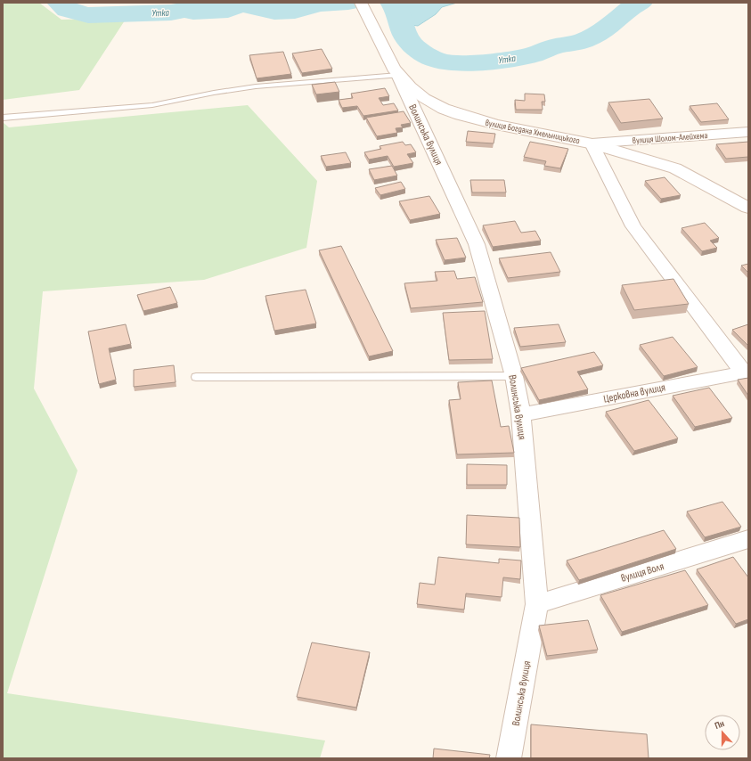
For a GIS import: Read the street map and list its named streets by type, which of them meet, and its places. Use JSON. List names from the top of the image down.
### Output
{
  "streets": {
    "main road": ["вулиця Богдана Хмельницького"],
    "street": [
      "Волинська вулиця",
      "вулиця Шолом-Алейхема",
      "Церковна вулиця",
      "вулиця Воля"
    ]
  },
  "crossings": [
    ["вулиця Богдана Хмельницького", "Волинська вулиця"],
    ["вулиця Богдана Хмельницького", "вулиця Шолом-Алейхема"],
    ["Волинська вулиця", "Церковна вулиця"],
    ["Волинська вулиця", "вулиця Воля"]
  ],
  "water": ["Утка"],
  "north": "top"
}
